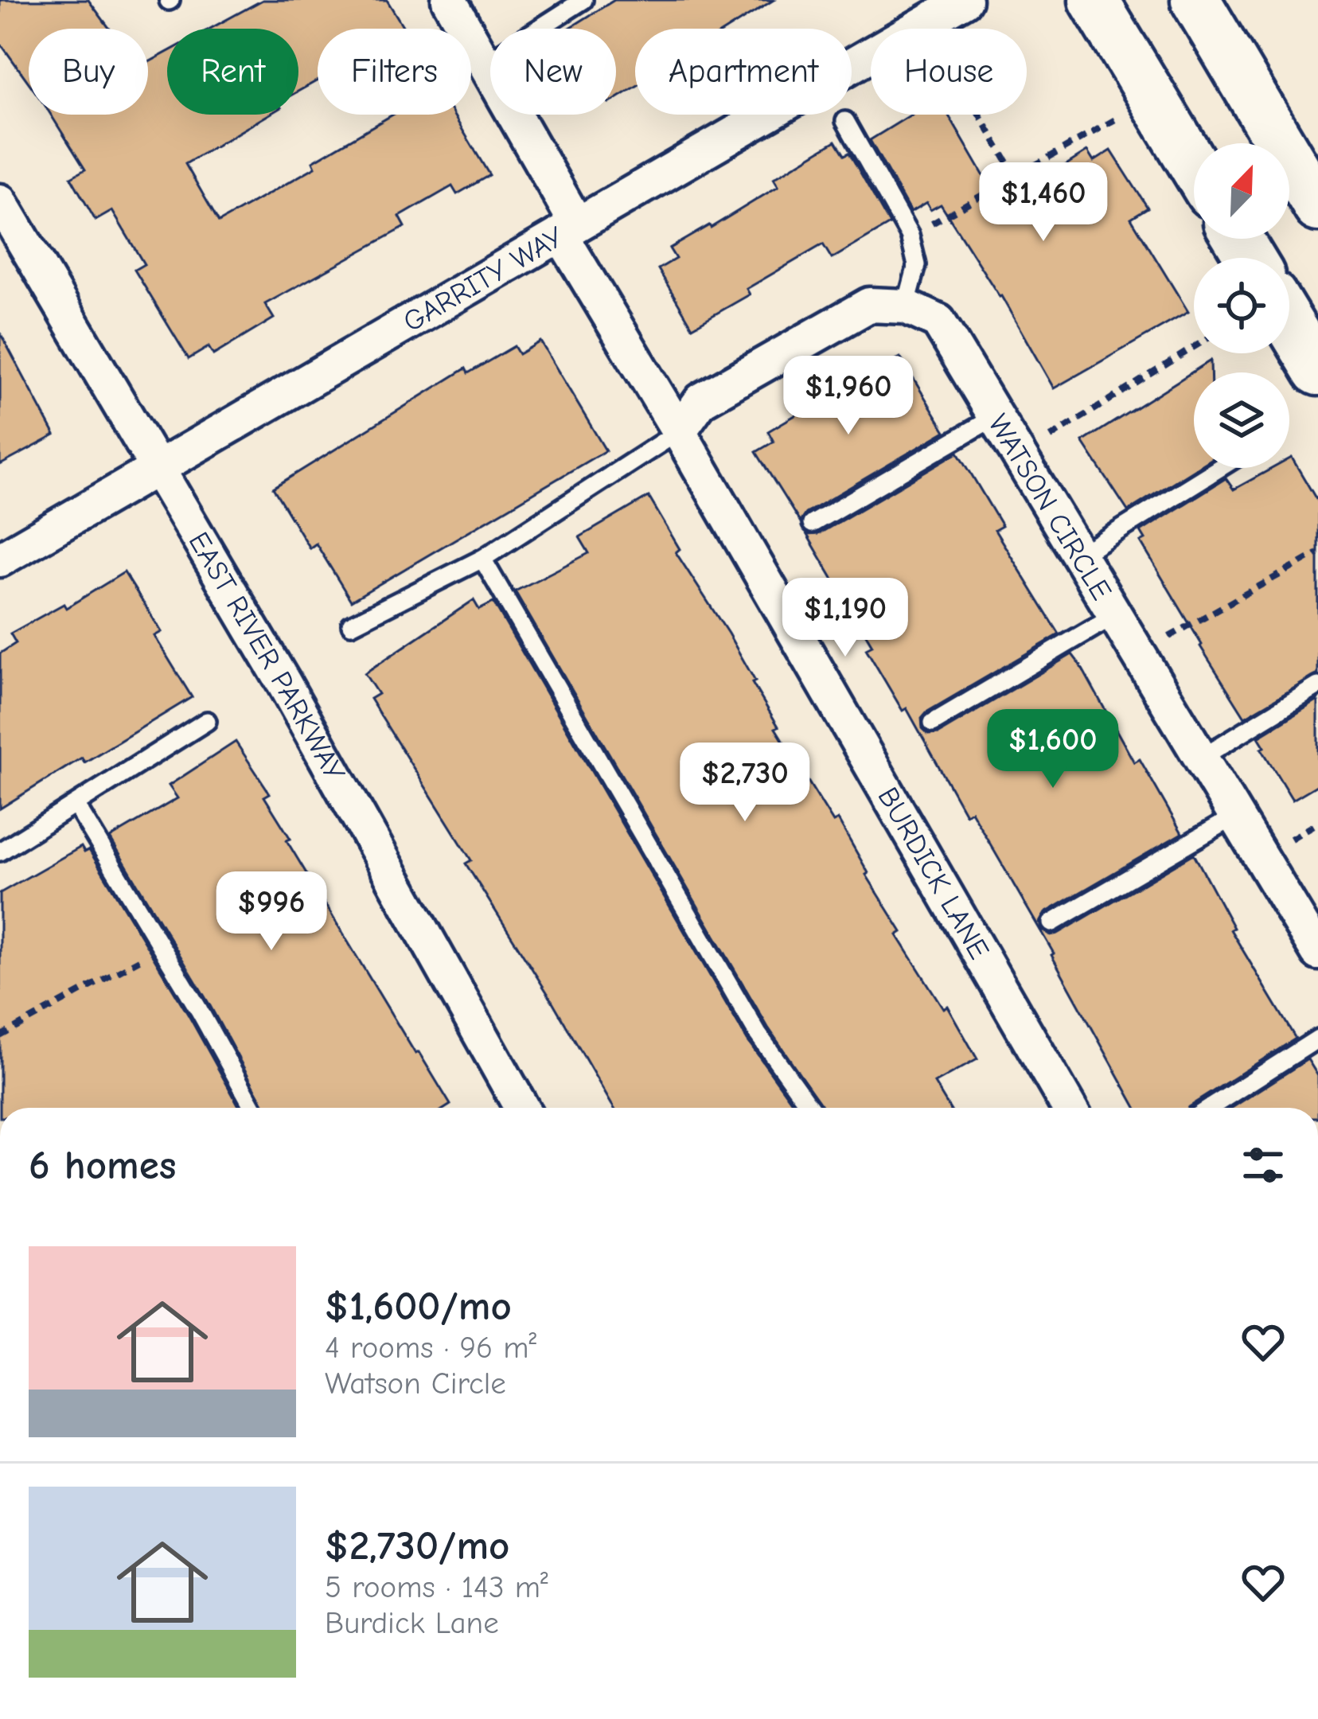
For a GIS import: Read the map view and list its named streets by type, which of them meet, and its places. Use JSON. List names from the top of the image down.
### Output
{
  "streets": {
    "street": [
      "GARRITY WAY",
      "WATSON CIRCLE",
      "EAST RIVER PARKWAY",
      "BURDICK LANE"
    ]
  },
  "crossings": [
    ["GARRITY WAY", "EAST RIVER PARKWAY"],
    ["GARRITY WAY", "BURDICK LANE"]
  ],
  "north": "top right",
  "page": {
    "chip": [
      "Buy",
      "Rent",
      "Filters",
      "New",
      "Apartment",
      "House"
    ],
    "price": [
      "$1,460",
      "$1,960",
      "$1,190",
      "$1,600",
      "$2,730",
      "$996"
    ],
    "heading": "6 homes",
    "list": [
      {
        "name": "$1,600/mo",
        "note": "4 rooms · 96 m² · Watson Circle"
      },
      {
        "name": "$2,730/mo",
        "note": "5 rooms · 143 m² · Burdick Lane"
      }
    ]
  }
}
